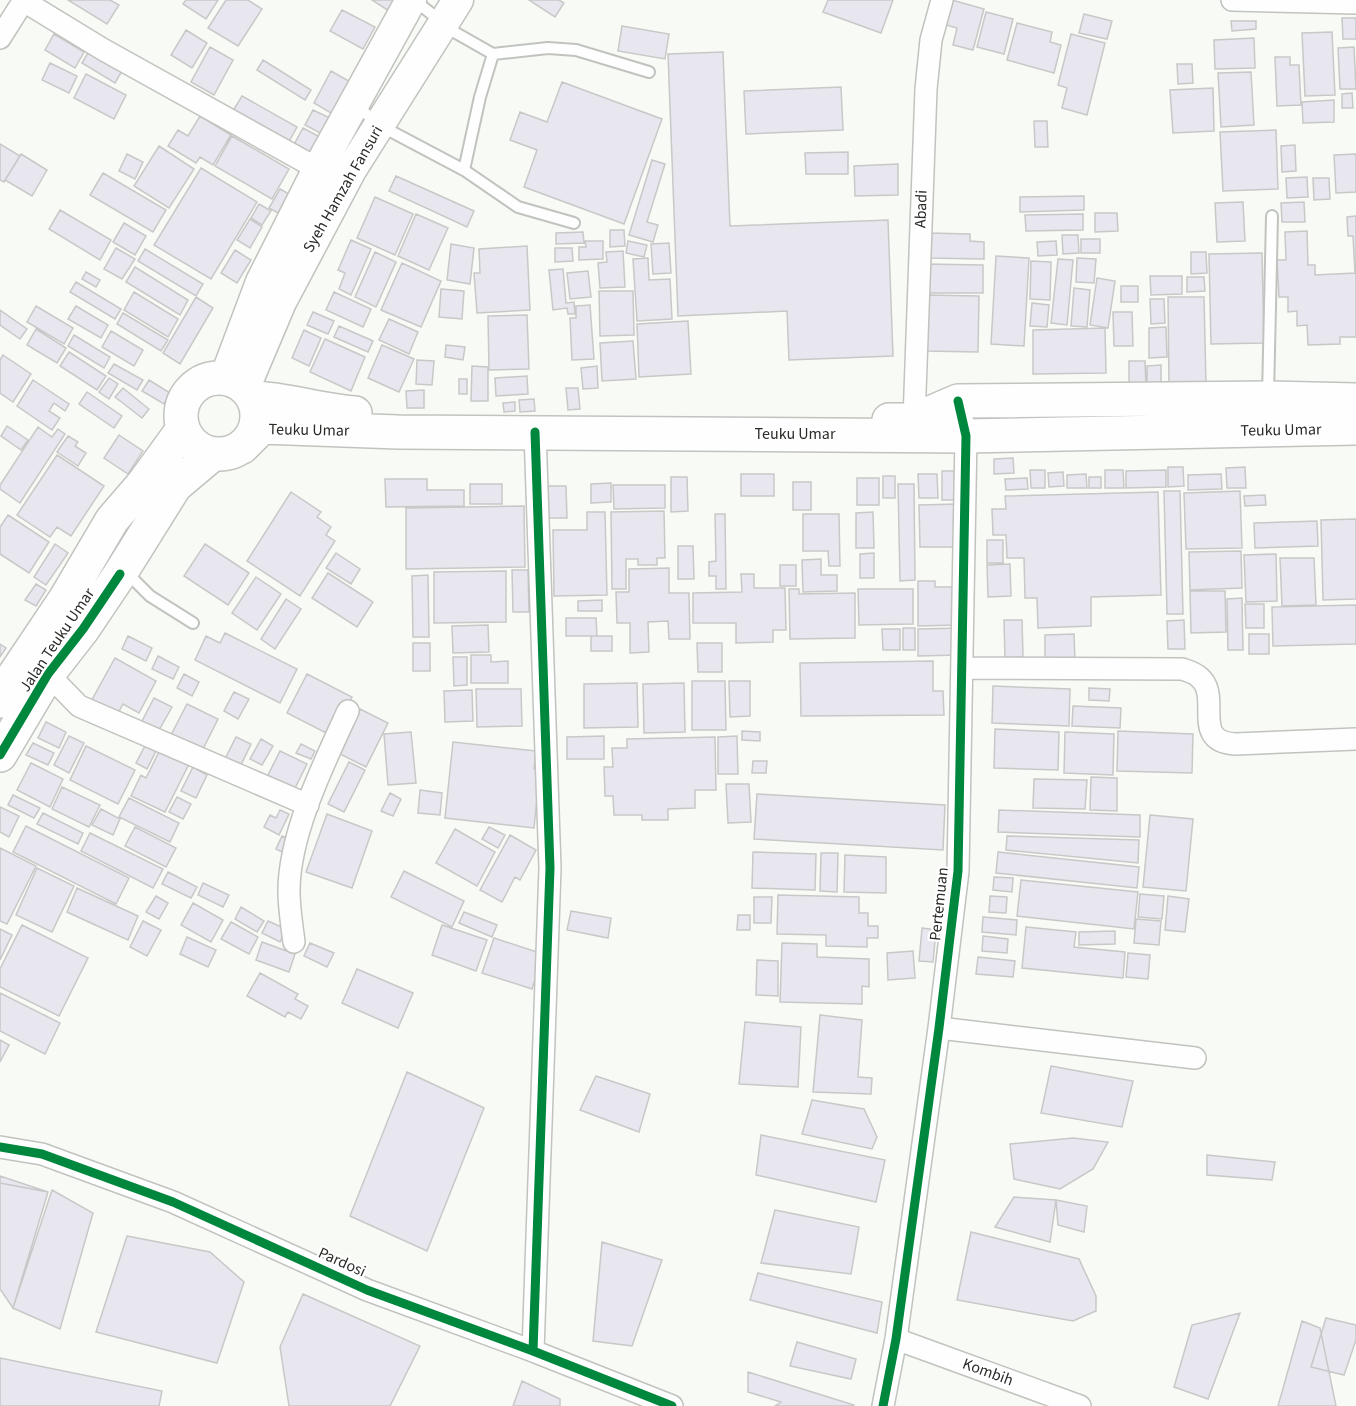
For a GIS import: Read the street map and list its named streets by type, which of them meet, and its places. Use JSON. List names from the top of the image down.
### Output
{
  "streets": {
    "highway": ["Syeh Hamzah Fansuri", "Teuku Umar", "Jalan Teuku Umar"],
    "street": [
      "Abadi",
      "Pertemuan",
      "Pardosi",
      "Kombih"
    ]
  },
  "crossings": [
    ["Syeh Hamzah Fansuri", "Teuku Umar"],
    ["Teuku Umar", "Jalan Teuku Umar"],
    ["Teuku Umar", "Pertemuan"],
    ["Pertemuan", "Kombih"]
  ]
}
